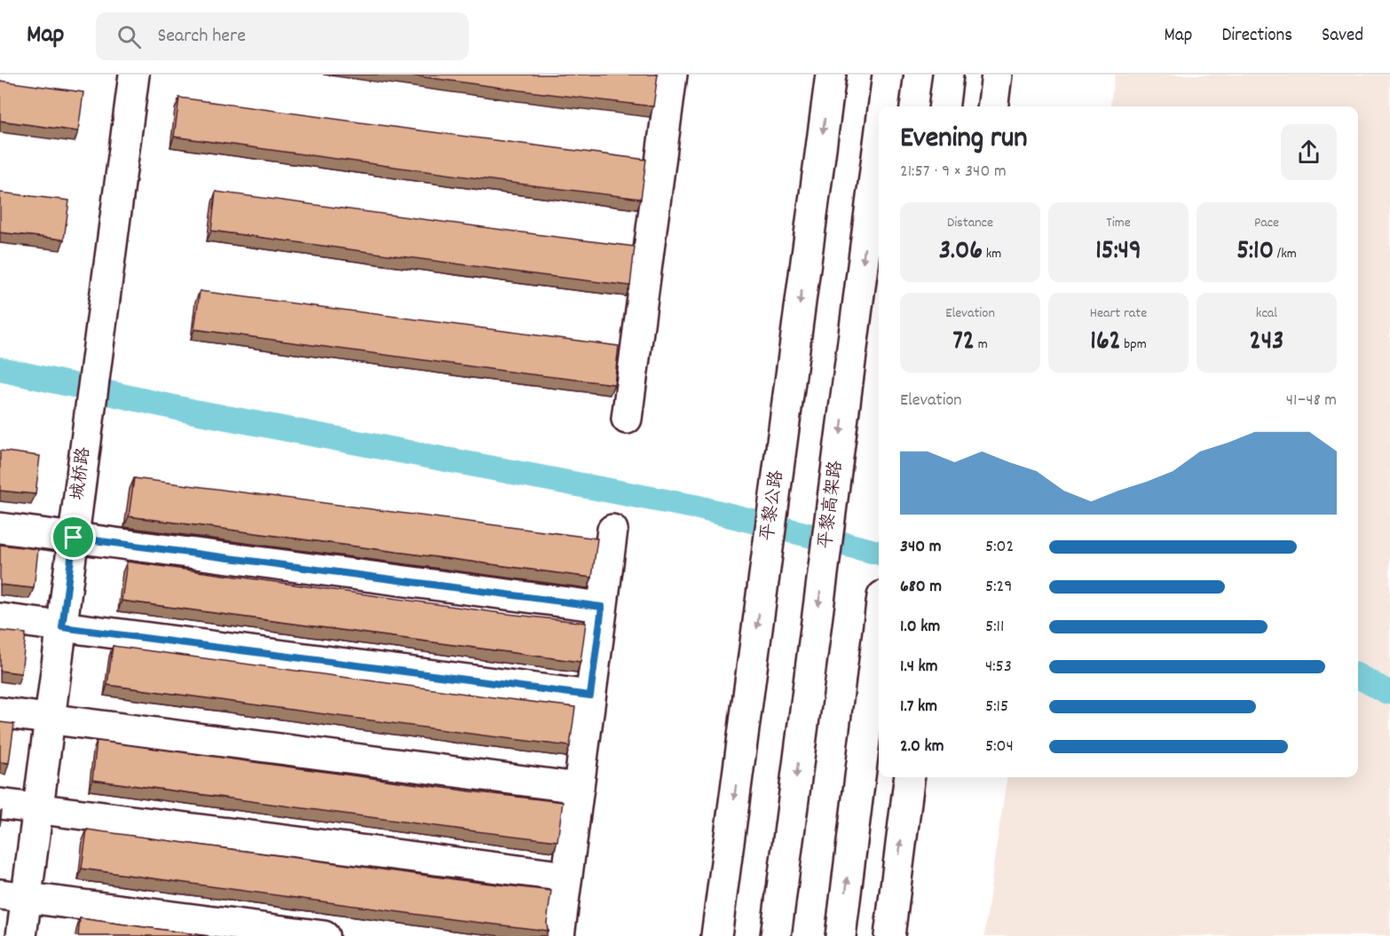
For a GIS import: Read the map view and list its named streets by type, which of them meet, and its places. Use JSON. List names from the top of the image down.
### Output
{
  "streets": {
    "main road": ["城桥路", "平黎高架路", "平黎公路"]
  },
  "page": {
    "header": "Map",
    "search": "Search here",
    "nav": ["Map", "Directions", "Saved"],
    "heading": ["Evening run", "21:57 · 9 × 340 m"],
    "stats": [
      ["Distance", "3.06 km"],
      ["Time", "15:49"],
      ["Pace", "5:10 /km"],
      ["Elevation", "72 m"],
      ["Heart rate", "162 bpm"],
      ["kcal", "243"]
    ],
    "chart": ["Elevation", "41–48 m"],
    "list": [
      {
        "name": "340 m",
        "note": "5:02"
      },
      {
        "name": "680 m",
        "note": "5:29"
      },
      {
        "name": "1.0 km",
        "note": "5:11"
      },
      {
        "name": "1.4 km",
        "note": "4:53"
      },
      {
        "name": "1.7 km",
        "note": "5:15"
      },
      {
        "name": "2.0 km",
        "note": "5:04"
      }
    ]
  }
}
